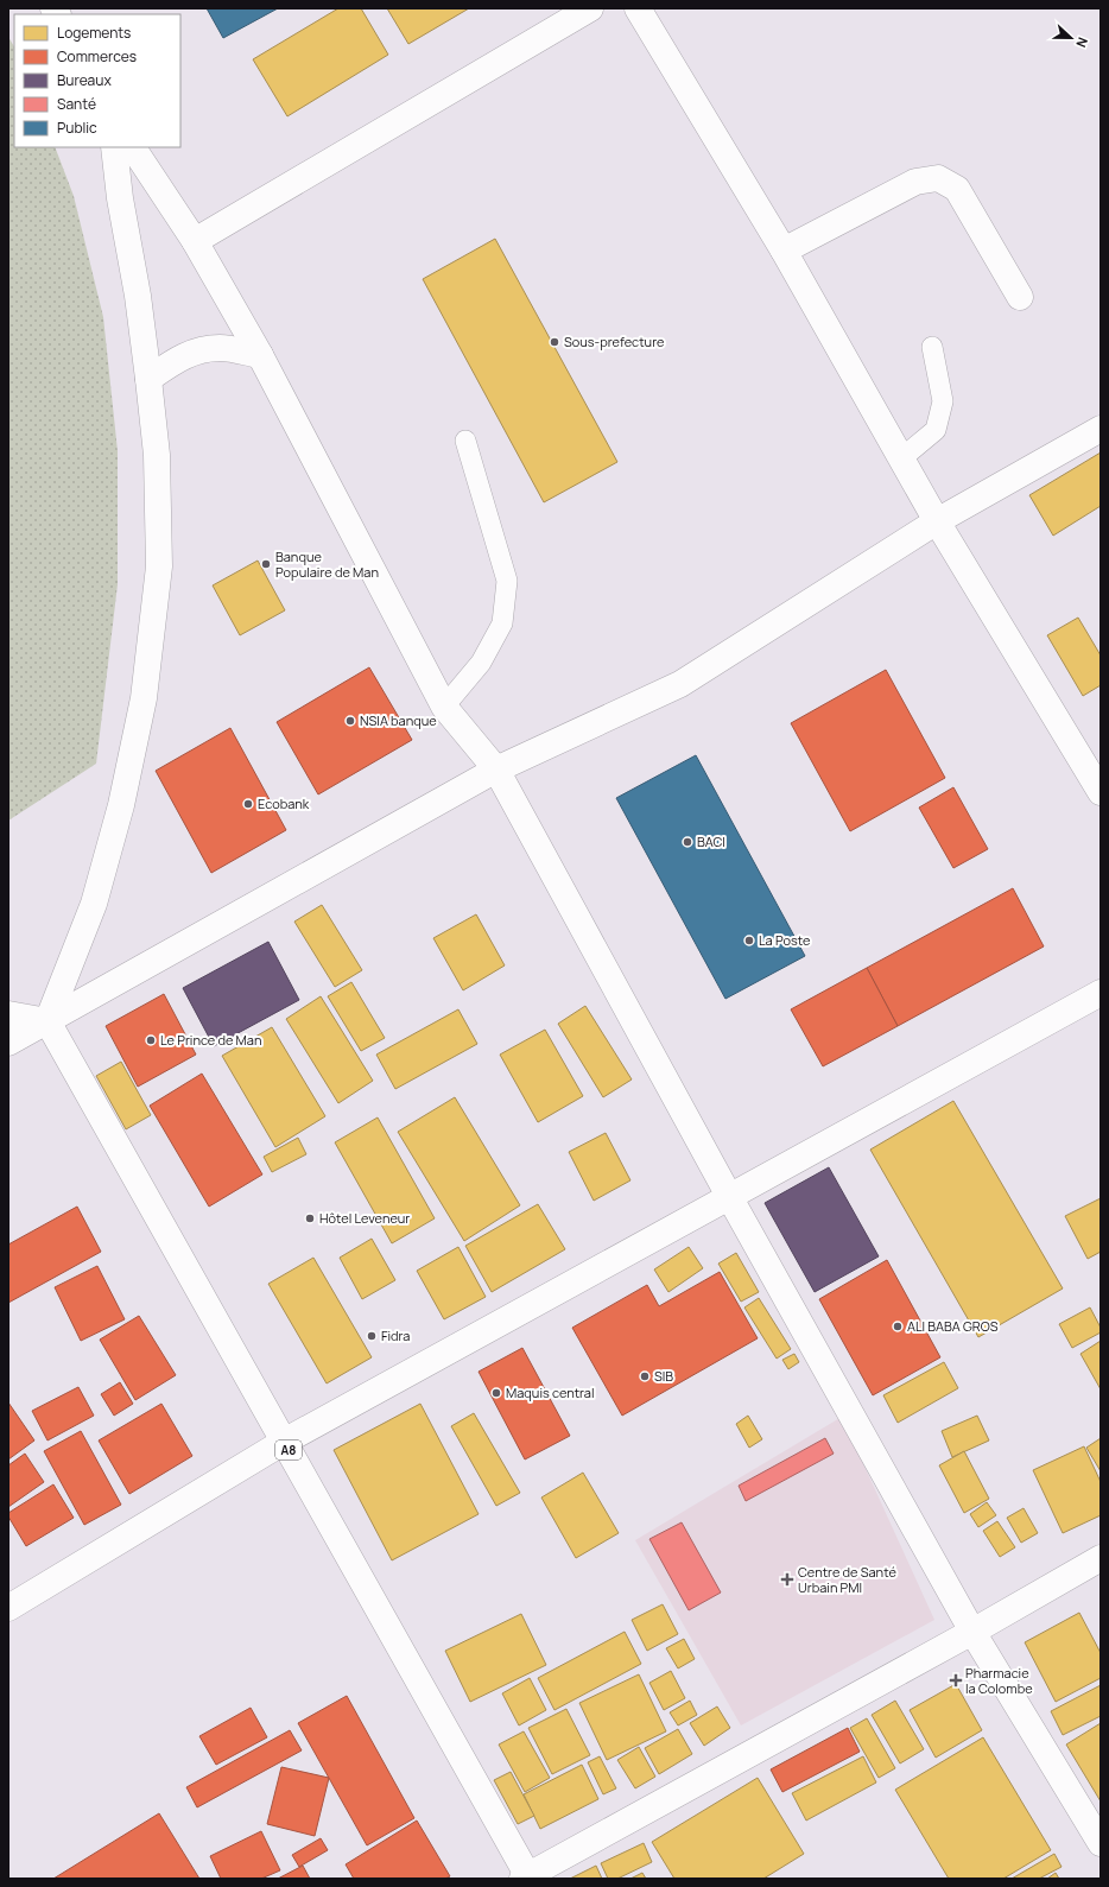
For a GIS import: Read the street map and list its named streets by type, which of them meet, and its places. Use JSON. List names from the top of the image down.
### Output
{
  "streets": {
    "street": ["A8"]
  },
  "places": {
    "other": [
      "Sous-prefecture",
      "Banque Populaire de Man",
      "NSIA banque",
      "Ecobank",
      "BACI",
      "La Poste",
      "Le Prince de Man",
      "Hôtel Leveneur",
      "ALI BABA GROS",
      "Fidra",
      "SIB",
      "Maquis central"
    ],
    "health": ["Centre de Santé Urbain PMI", "Pharmacie la Colombe"]
  },
  "legend": [
    "Logements",
    "Commerces",
    "Bureaux",
    "Santé",
    "Public"
  ],
  "north": "right"
}
